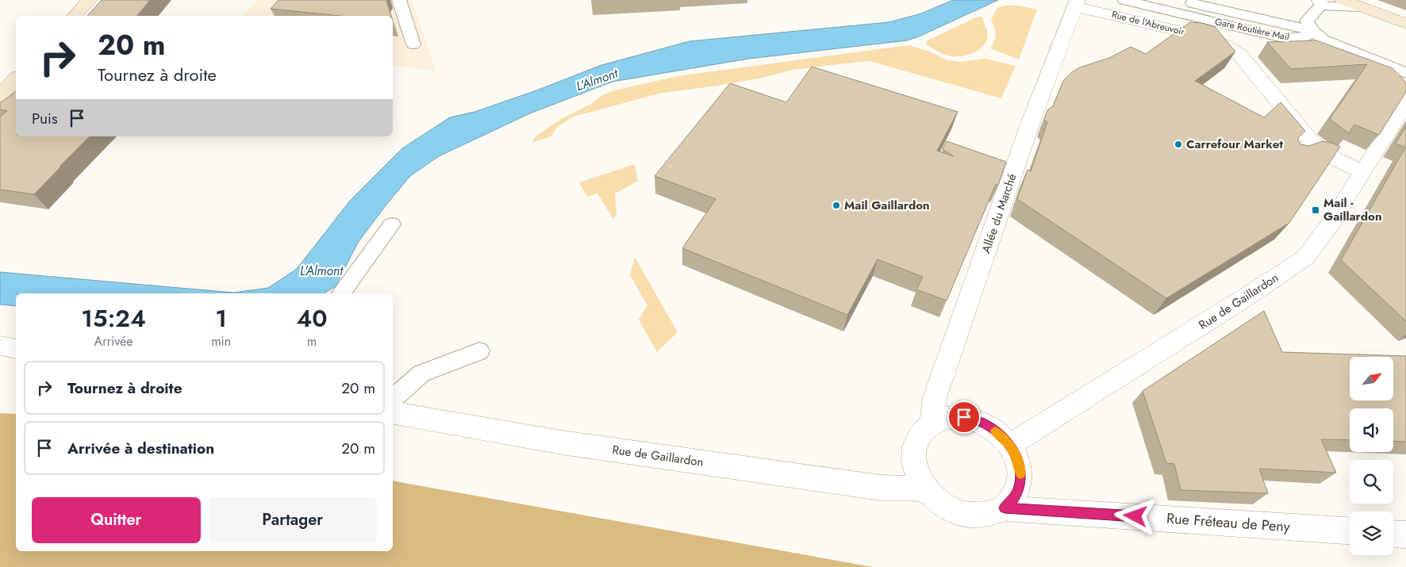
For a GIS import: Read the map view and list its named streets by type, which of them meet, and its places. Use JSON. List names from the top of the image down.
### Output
{
  "streets": {
    "street": [
      "Rue de l'Abreuvoir",
      "Allée du Marché",
      "Rue de Gaillardon",
      "Rue Fréteau de Peny"
    ],
    "lane": ["Gare Routière Mail"]
  },
  "crossings": [
    ["Rue de l'Abreuvoir", "Allée du Marché"],
    ["Rue de l'Abreuvoir", "Rue de Gaillardon"],
    ["Allée du Marché", "Rue de Gaillardon"],
    ["Allée du Marché", "Rue Fréteau de Peny"],
    ["Rue de Gaillardon", "Rue Fréteau de Peny"]
  ],
  "water": ["L'Almont"],
  "places": {
    "other": ["Carrefour Market", "Mail Gaillardon"],
    "transit": ["Mail - Gaillardon"]
  },
  "north": "top right",
  "page": {
    "turn": ["20 m", "Tournez à droite"],
    "then": "Puis",
    "eta": [
      "15:24",
      "Arrivée",
      "1",
      "min",
      "40",
      "m"
    ],
    "list": [
      {
        "name": "Tournez à droite",
        "value": "20 m"
      },
      {
        "name": "Arrivée à destination",
        "value": "20 m"
      }
    ],
    "buttons": ["Quitter", "Partager"]
  }
}
